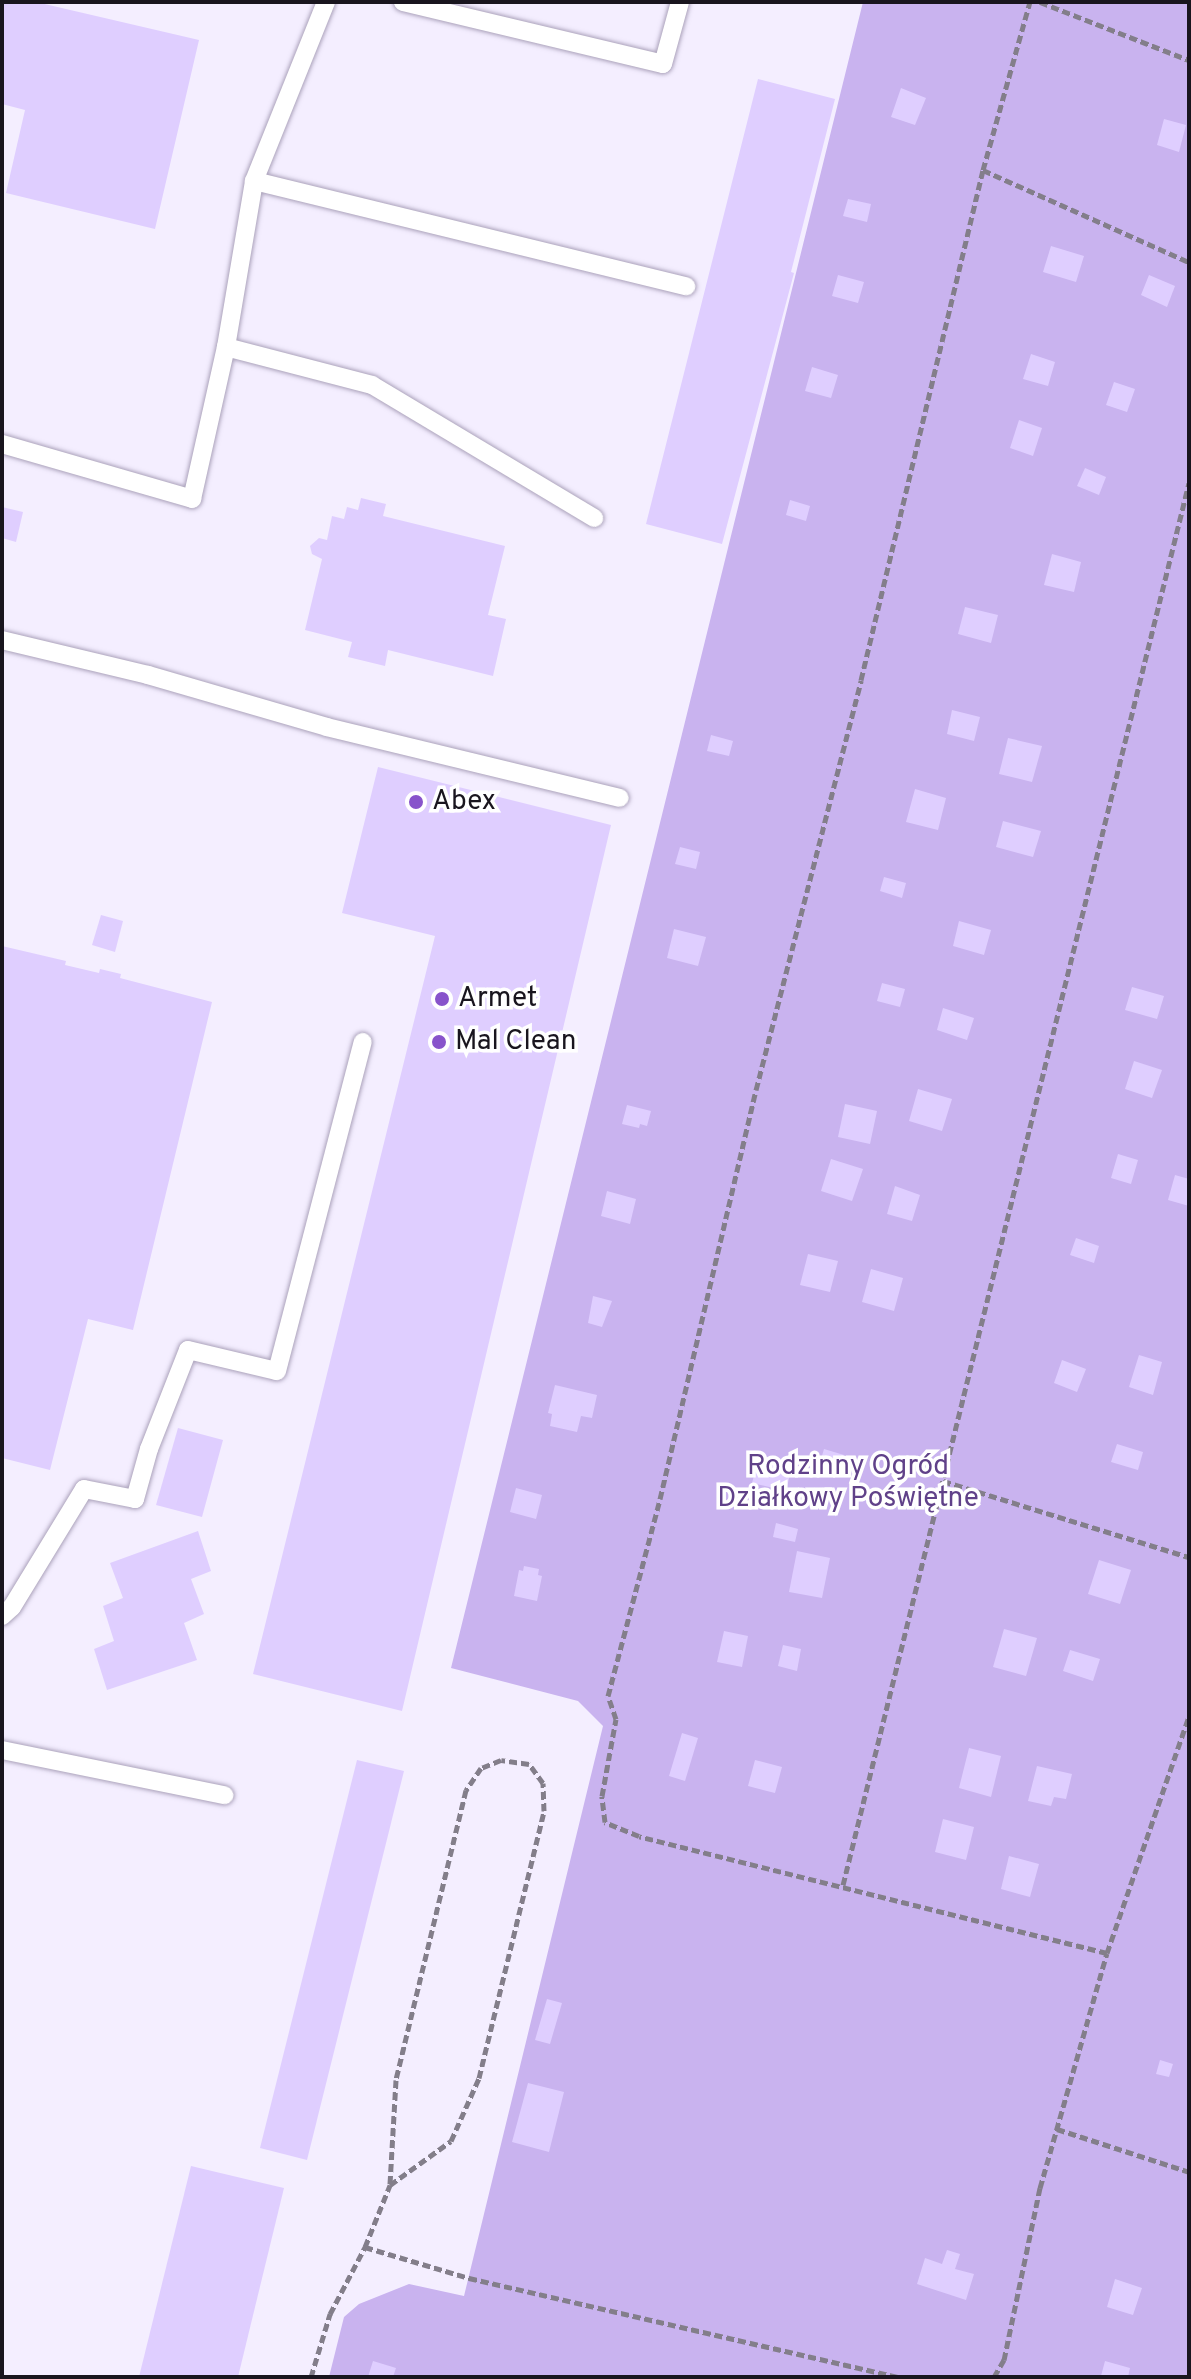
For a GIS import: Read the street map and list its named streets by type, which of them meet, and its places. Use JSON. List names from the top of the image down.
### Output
{
  "parks": ["Rodzinny Ogród Działkowy Poświętne"],
  "places": ["Abex", "Armet", "Mal Clean"]
}
